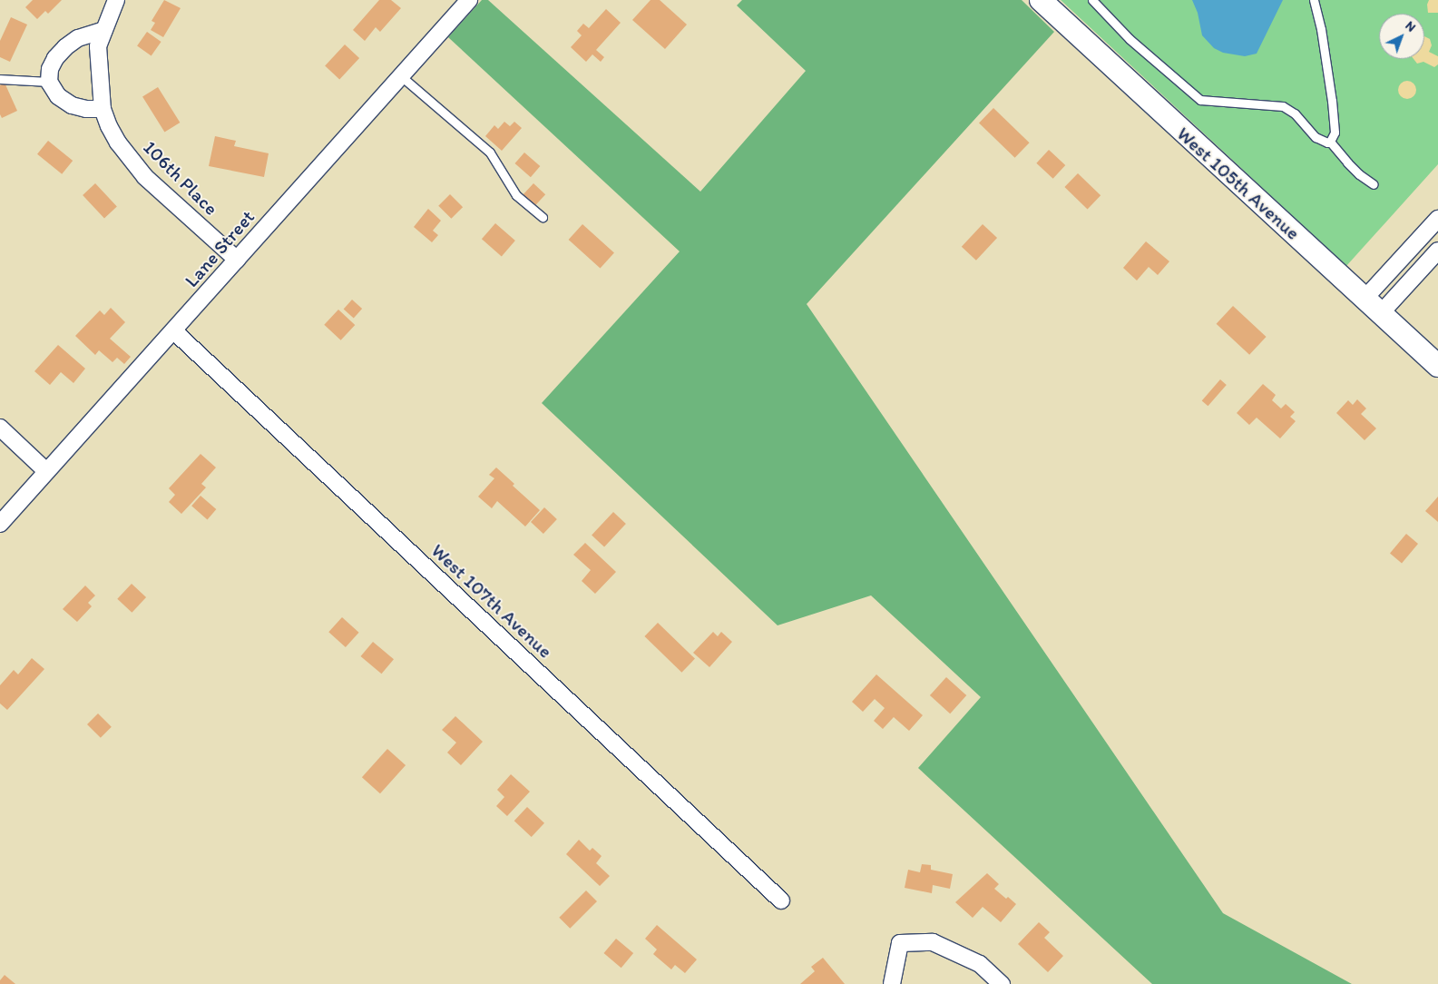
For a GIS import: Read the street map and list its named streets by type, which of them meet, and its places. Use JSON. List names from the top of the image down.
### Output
{
  "streets": {
    "street": [
      "106th Place",
      "West 105th Avenue",
      "Lane Street",
      "West 107th Avenue"
    ]
  },
  "crossings": [
    ["106th Place", "Lane Street"],
    ["Lane Street", "West 107th Avenue"]
  ],
  "north": "top right"
}
